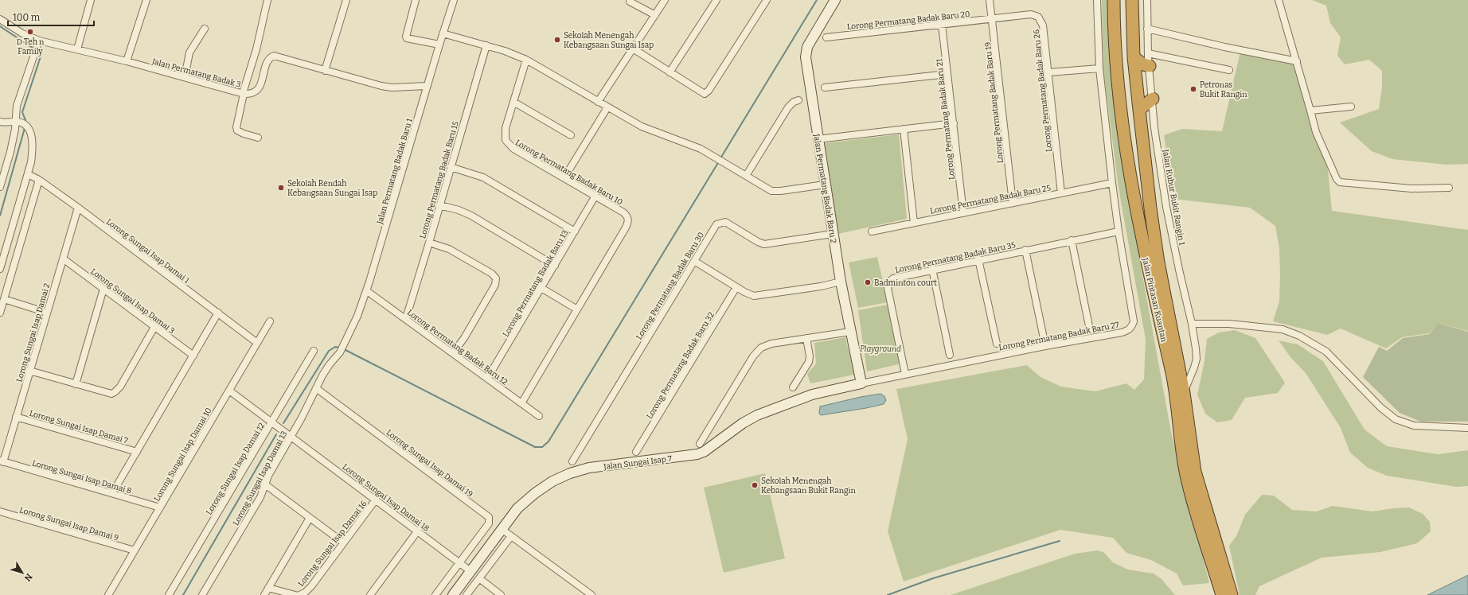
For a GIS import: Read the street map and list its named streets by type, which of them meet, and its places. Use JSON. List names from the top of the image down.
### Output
{
  "streets": {
    "highway": ["Jalan Pintasan Kuantan"],
    "street": [
      "Lorong Permatang Badak Baru 20",
      "Jalan Permatang Badak 3",
      "Lorong Permatang Badak Baru 26",
      "Lorong Permatang Badak Baru 19",
      "Lorong Permatang Badak Baru 21",
      "Jalan Permatang Badak Baru 1",
      "Lorong Permatang Badak Baru 10",
      "Lorong Permatang Badak Baru 15",
      "Jalan Permatang Badak Baru 2",
      "Jalan Kubur Bukit Rangin 1",
      "Lorong Permatang Badak Baru 25",
      "Lorong Sungai Isap Damai 1",
      "Lorong Permatang Badak Baru 35",
      "Lorong Permatang Badak Baru 13",
      "Lorong Permatang Badak Baru 30",
      "Lorong Sungai Isap Damai 3",
      "Lorong Sungai Isap Damai 2",
      "Lorong Permatang Badak Baru 27",
      "Lorong Permatang Badak Baru 12",
      "Lorong Permatang Badak Baru 32",
      "Lorong Sungai Isap Damai 7",
      "Lorong Sungai Isap Damai 10",
      "Jalan Sungai Isap 7",
      "Lorong Sungai Isap Damai 19",
      "Lorong Sungai Isap Damai 12",
      "Lorong Sungai Isap Damai 8",
      "Lorong Sungai Isap Damai 13",
      "Lorong Sungai Isap Damai 18",
      "Lorong Sungai Isap Damai 9",
      "Lorong Sungai Isap Damai 16"
    ]
  },
  "crossings": [
    ["Lorong Permatang Badak Baru 20", "Lorong Permatang Badak Baru 26"],
    ["Lorong Permatang Badak Baru 20", "Lorong Permatang Badak Baru 19"],
    ["Lorong Permatang Badak Baru 20", "Lorong Permatang Badak Baru 21"],
    ["Jalan Permatang Badak 3", "Jalan Permatang Badak Baru 1"],
    ["Lorong Permatang Badak Baru 26", "Lorong Permatang Badak Baru 19"],
    ["Lorong Permatang Badak Baru 26", "Lorong Permatang Badak Baru 25"],
    ["Lorong Permatang Badak Baru 19", "Lorong Permatang Badak Baru 25"],
    ["Lorong Permatang Badak Baru 21", "Lorong Permatang Badak Baru 25"],
    ["Jalan Permatang Badak Baru 1", "Lorong Permatang Badak Baru 12"],
    ["Jalan Permatang Badak Baru 1", "Lorong Sungai Isap Damai 13"],
    ["Lorong Permatang Badak Baru 10", "Lorong Permatang Badak Baru 13"],
    ["Lorong Permatang Badak Baru 10", "Lorong Permatang Badak Baru 12"],
    ["Lorong Permatang Badak Baru 15", "Lorong Permatang Badak Baru 12"],
    ["Jalan Permatang Badak Baru 2", "Lorong Permatang Badak Baru 30"],
    ["Jalan Permatang Badak Baru 2", "Lorong Permatang Badak Baru 27"],
    ["Jalan Permatang Badak Baru 2", "Jalan Sungai Isap 7"],
    ["Jalan Kubur Bukit Rangin 1", "Jalan Pintasan Kuantan"],
    ["Lorong Permatang Badak Baru 25", "Lorong Permatang Badak Baru 27"],
    ["Lorong Sungai Isap Damai 1", "Lorong Sungai Isap Damai 2"],
    ["Lorong Sungai Isap Damai 1", "Lorong Sungai Isap Damai 10"],
    ["Lorong Permatang Badak Baru 35", "Lorong Permatang Badak Baru 27"],
    ["Lorong Permatang Badak Baru 13", "Lorong Permatang Badak Baru 12"],
    ["Lorong Sungai Isap Damai 3", "Lorong Sungai Isap Damai 2"],
    ["Lorong Sungai Isap Damai 2", "Lorong Sungai Isap Damai 7"],
    ["Lorong Sungai Isap Damai 2", "Lorong Sungai Isap Damai 8"],
    ["Lorong Permatang Badak Baru 27", "Jalan Sungai Isap 7"],
    ["Lorong Sungai Isap Damai 10", "Lorong Sungai Isap Damai 8"],
    ["Lorong Sungai Isap Damai 10", "Lorong Sungai Isap Damai 18"],
    ["Lorong Sungai Isap Damai 10", "Lorong Sungai Isap Damai 9"],
    ["Jalan Sungai Isap 7", "Lorong Sungai Isap Damai 18"],
    ["Lorong Sungai Isap Damai 19", "Lorong Sungai Isap Damai 13"],
    ["Lorong Sungai Isap Damai 19", "Lorong Sungai Isap Damai 18"],
    ["Lorong Sungai Isap Damai 12", "Lorong Sungai Isap Damai 18"],
    ["Lorong Sungai Isap Damai 13", "Lorong Sungai Isap Damai 18"],
    ["Lorong Sungai Isap Damai 18", "Lorong Sungai Isap Damai 16"]
  ],
  "parks": ["Playground"],
  "places": [
    "D Teh n Family",
    "Sekolah Menengah Kebangsaan Sungai Isap",
    "Petronas Bukit Rangin",
    "Sekolah Rendah Kebangsaan Sungai Isap",
    "Badminton court",
    "Sekolah Menengah Kebangsaan Bukit Rangin"
  ],
  "scale_bar": "100 m",
  "north": "bottom right"
}
